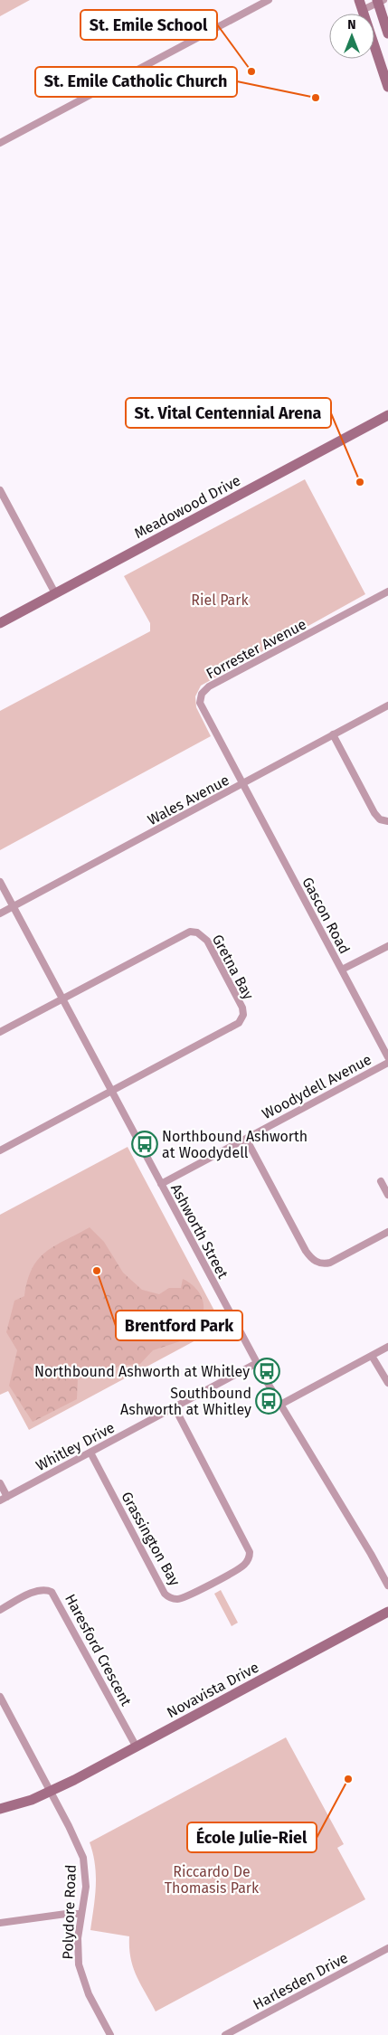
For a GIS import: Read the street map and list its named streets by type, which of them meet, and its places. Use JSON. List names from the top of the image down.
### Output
{
  "streets": {
    "street": [
      "Meadowood Drive",
      "Forrester Avenue",
      "Wales Avenue",
      "Gascon Road",
      "Gretna Bay",
      "Woodydell Avenue",
      "Ashworth Street",
      "Whitley Drive",
      "Grassington Bay",
      "Haresford Crescent",
      "Novavista Drive",
      "Polydore Road",
      "Harlesden Drive"
    ]
  },
  "crossings": [
    ["Forrester Avenue", "Wales Avenue"],
    ["Forrester Avenue", "Gascon Road"],
    ["Wales Avenue", "Gascon Road"],
    ["Wales Avenue", "Ashworth Street"],
    ["Gretna Bay", "Ashworth Street"],
    ["Woodydell Avenue", "Ashworth Street"],
    ["Ashworth Street", "Whitley Drive"],
    ["Whitley Drive", "Grassington Bay"],
    ["Haresford Crescent", "Novavista Drive"],
    ["Novavista Drive", "Polydore Road"]
  ],
  "parks": ["Riel Park", "Riccardo De Thomasis Park"],
  "places": {
    "other": [
      "St. Emile School",
      "St. Emile Catholic Church",
      "St. Vital Centennial Arena",
      "Brentford Park",
      "École Julie-Riel"
    ],
    "bus stop": ["Northbound Ashworth at Woodydell", "Northbound Ashworth at Whitley", "Southbound Ashworth at Whitley"]
  },
  "north": "top"
}
